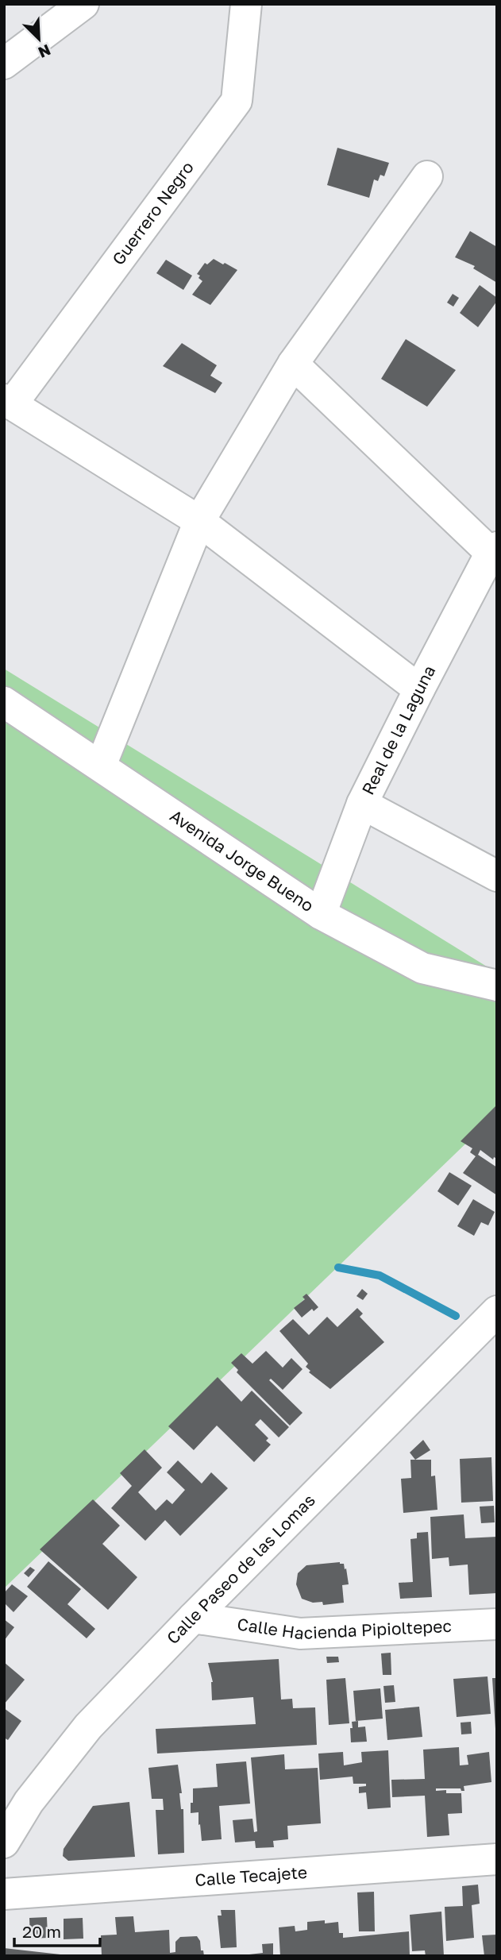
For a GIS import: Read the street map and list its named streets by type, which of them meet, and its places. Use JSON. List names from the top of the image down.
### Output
{
  "streets": {
    "street": [
      "Guerrero Negro",
      "Real de la Laguna",
      "Avenida Jorge Bueno",
      "Calle Paseo de las Lomas",
      "Calle Hacienda Pipioltepec",
      "Calle Tecajete"
    ]
  },
  "crossings": [
    ["Real de la Laguna", "Avenida Jorge Bueno"],
    ["Calle Paseo de las Lomas", "Calle Hacienda Pipioltepec"]
  ],
  "scale_bar": "20 m",
  "north": "bottom right"
}
